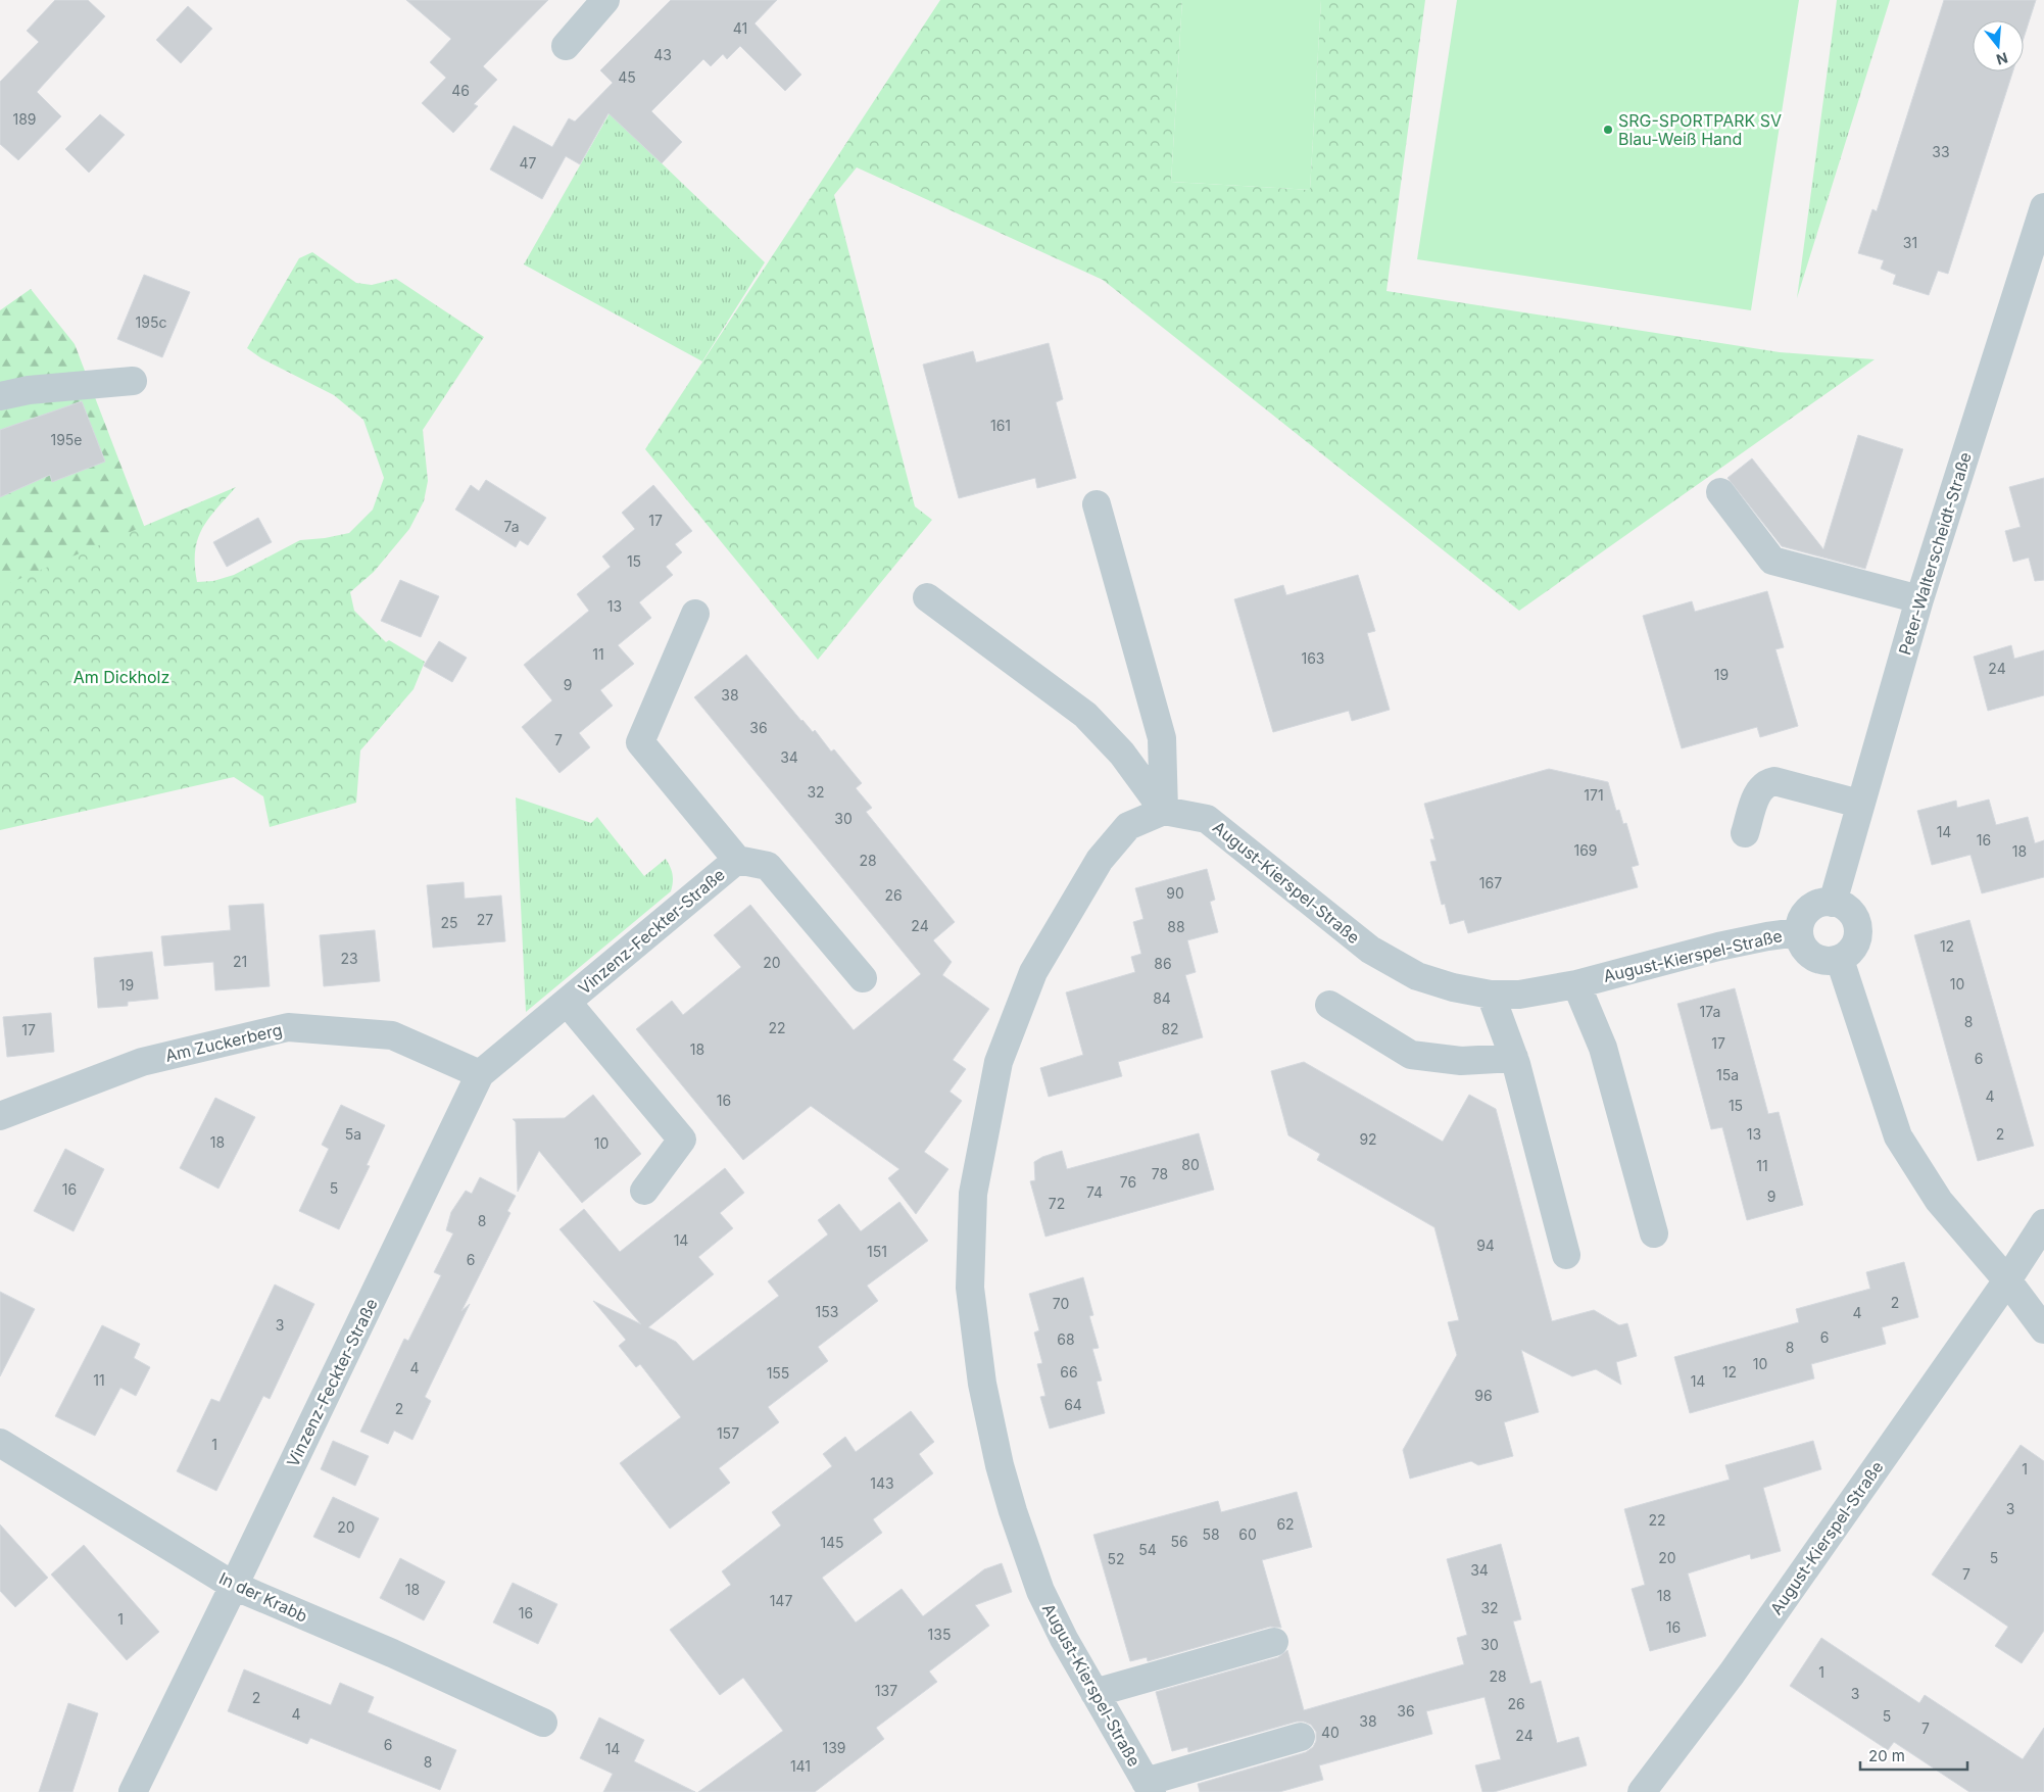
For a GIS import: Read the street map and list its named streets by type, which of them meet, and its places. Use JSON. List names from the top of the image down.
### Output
{
  "streets": {
    "street": [
      "Peter-Walterscheidt-Straße",
      "August-Kierspel-Straße",
      "Vinzenz-Feckter-Straße",
      "Am Zuckerberg",
      "In der Krabb"
    ]
  },
  "crossings": [
    ["Peter-Walterscheidt-Straße", "August-Kierspel-Straße"],
    ["Vinzenz-Feckter-Straße", "Am Zuckerberg"],
    ["Vinzenz-Feckter-Straße", "In der Krabb"]
  ],
  "parks": ["Am Dickholz"],
  "places": ["SRG-SPORTPARK SV Blau-Weiß Hand"],
  "house_numbers": [
    "41",
    "43",
    "45",
    "46",
    "189",
    "33",
    "47",
    "31",
    "195c",
    "161",
    "195e",
    "17",
    "7a",
    "15",
    "13",
    "11",
    "163",
    "24",
    "19",
    "9",
    "38",
    "36",
    "7",
    "34",
    "32",
    "171",
    "30",
    "14",
    "16",
    "169",
    "18",
    "28",
    "167",
    "90",
    "26",
    "27",
    "25",
    "24",
    "88",
    "12",
    "23",
    "21",
    "20",
    "86",
    "10",
    "19",
    "84",
    "17a",
    "8",
    "22",
    "82",
    "17",
    "17",
    "18",
    "6",
    "15a",
    "4",
    "16",
    "15",
    "5a",
    "13",
    "2",
    "92",
    "18",
    "10",
    "80",
    "11",
    "78",
    "76",
    "5",
    "16",
    "74",
    "9",
    "72",
    "8",
    "14",
    "94",
    "151",
    "6",
    "2",
    "70",
    "153",
    "4",
    "3",
    "6",
    "68",
    "8",
    "10",
    "4",
    "66",
    "12",
    "155",
    "11",
    "14",
    "96",
    "64",
    "2",
    "157",
    "1",
    "1",
    "143",
    "3",
    "22",
    "62",
    "20",
    "58",
    "60",
    "56",
    "145",
    "54",
    "20",
    "5",
    "52",
    "34",
    "7",
    "18",
    "18",
    "147",
    "32",
    "16",
    "1",
    "16",
    "135",
    "30",
    "1",
    "28",
    "137",
    "3",
    "2",
    "26",
    "36",
    "4",
    "5",
    "38",
    "7",
    "40",
    "24",
    "6",
    "139",
    "14",
    "8",
    "141"
  ],
  "scale_bar": "20 m",
  "north": "bottom"
}
